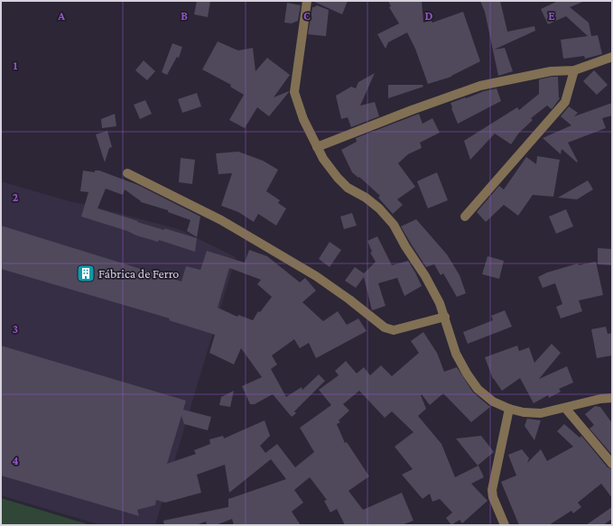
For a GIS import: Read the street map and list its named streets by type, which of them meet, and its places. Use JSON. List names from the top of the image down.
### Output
{
  "places": {
    "building": ["Fábrica de Ferro"]
  },
  "grid": {
    "columns": [
      "A",
      "B",
      "C",
      "D",
      "E"
    ],
    "rows": [
      "1",
      "2",
      "3",
      "4"
    ]
  }
}
